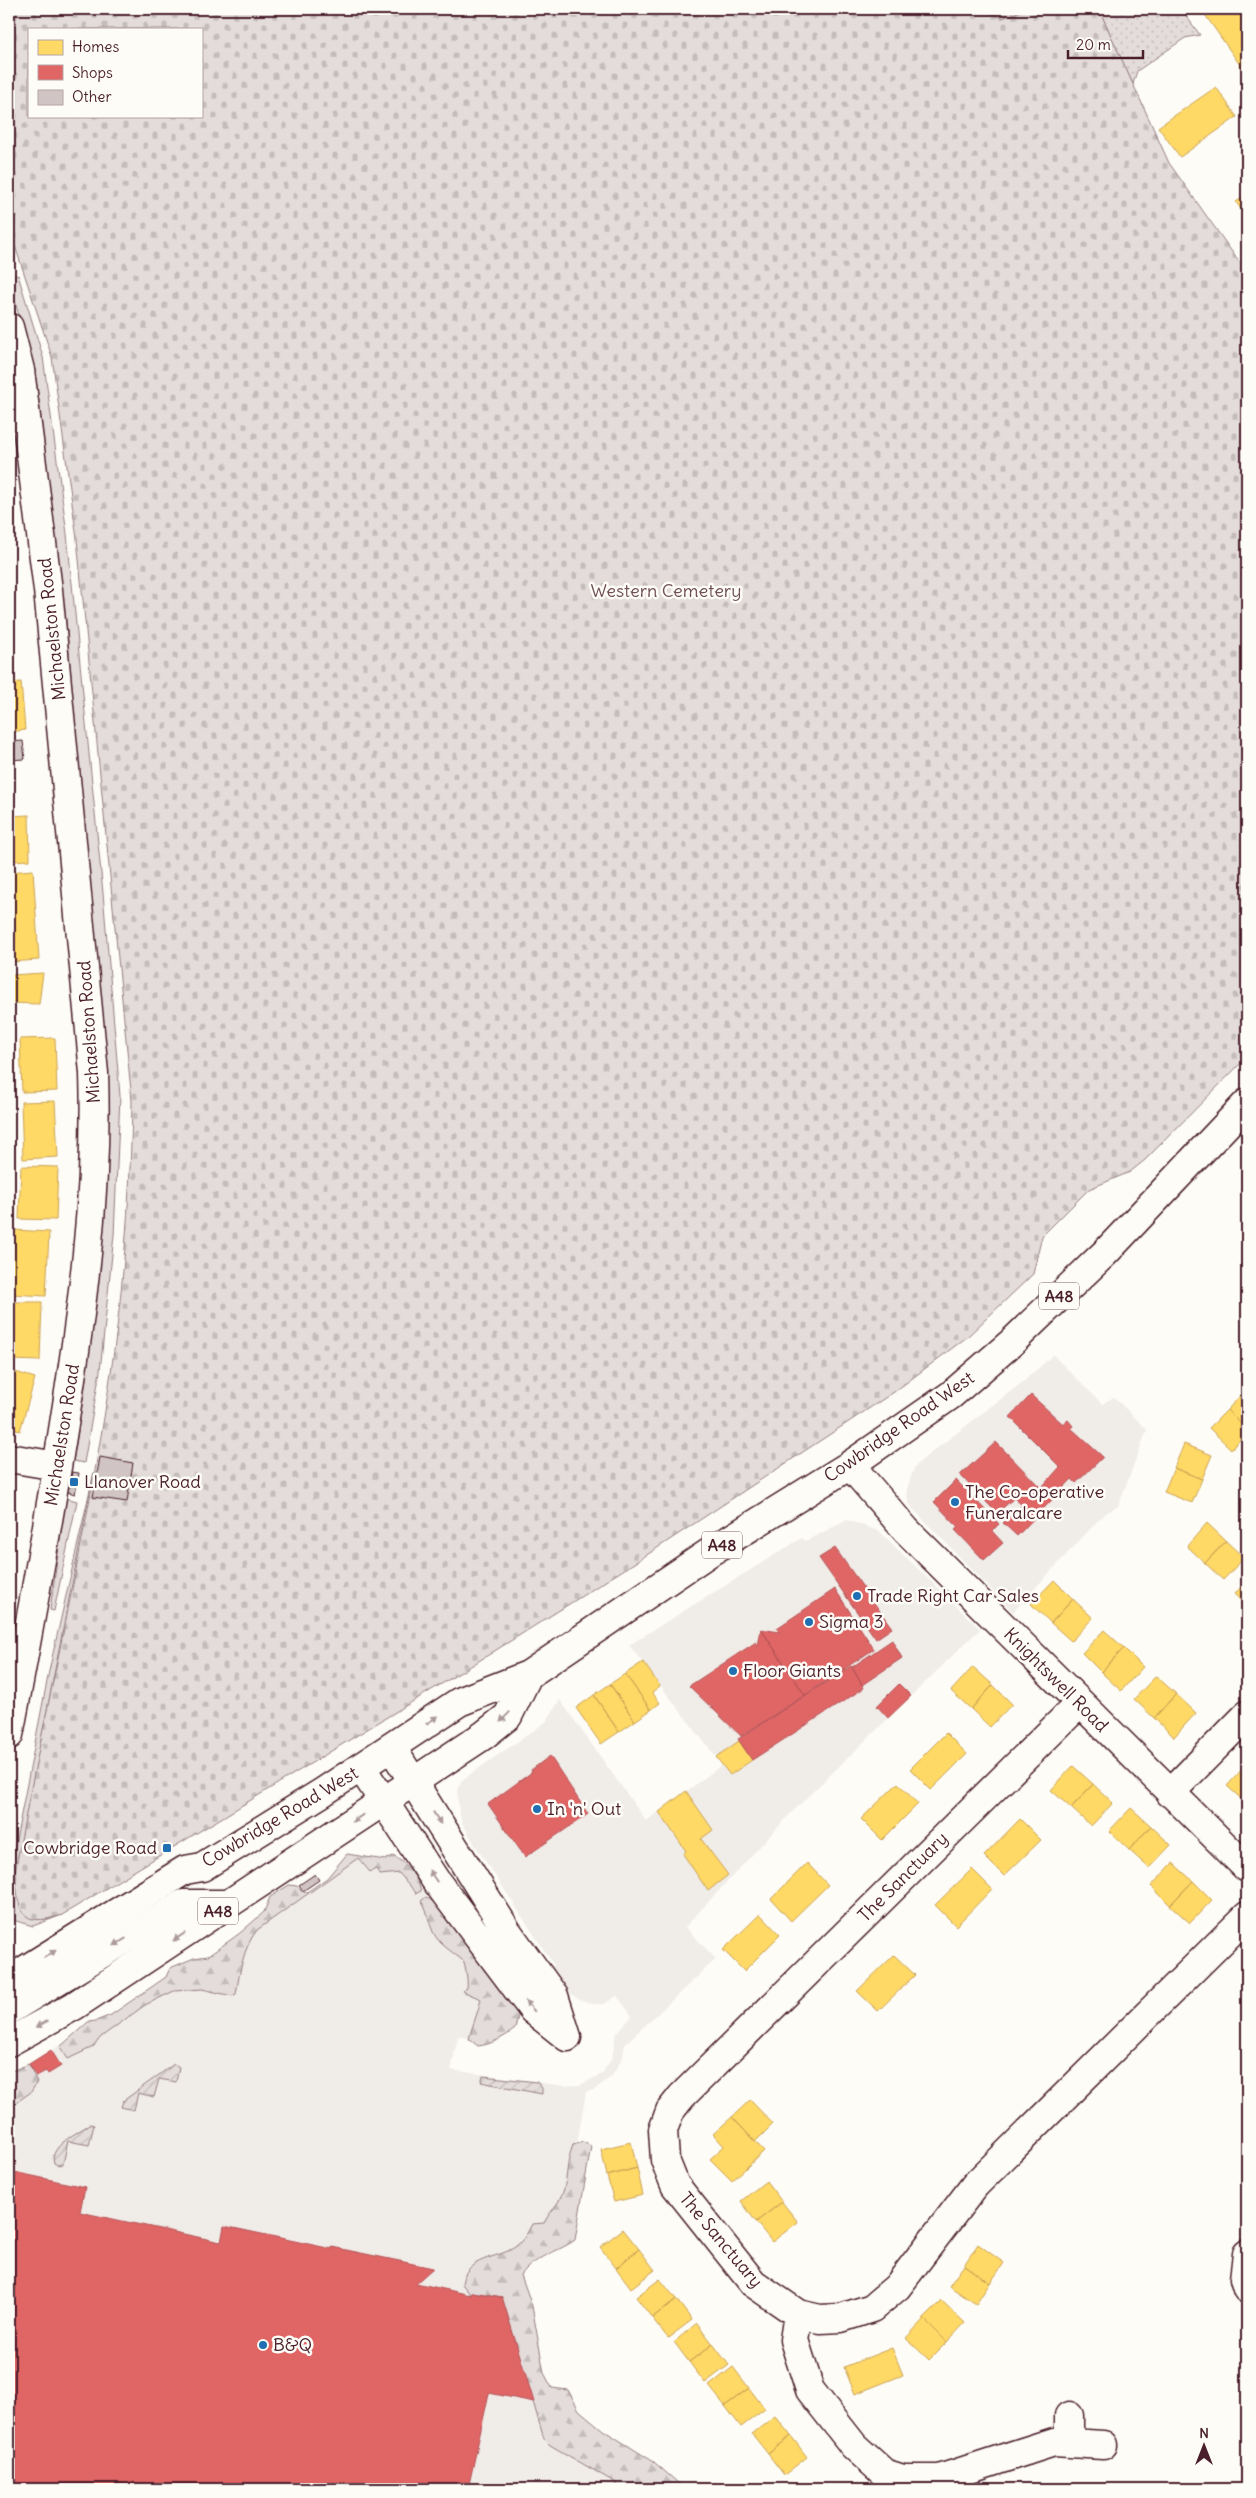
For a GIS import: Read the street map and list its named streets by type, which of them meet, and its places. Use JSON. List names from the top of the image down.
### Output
{
  "streets": {
    "main road": [
      "Michaelston Road",
      "A48",
      "Cowbridge Road West",
      "Knightswell Road",
      "The Sanctuary"
    ]
  },
  "crossings": [
    ["Cowbridge Road West", "Knightswell Road"],
    ["Knightswell Road", "The Sanctuary"]
  ],
  "parks": ["Western Cemetery"],
  "places": {
    "transit": ["Llanover Road", "Cowbridge Road"],
    "other": [
      "The Co-operative Funeralcare",
      "Trade Right Car Sales",
      "Sigma 3",
      "Floor Giants",
      "In 'n' Out",
      "B&Q"
    ]
  },
  "legend": ["Homes", "Shops", "Other"],
  "scale_bar": "20 m",
  "north": "top"
}
